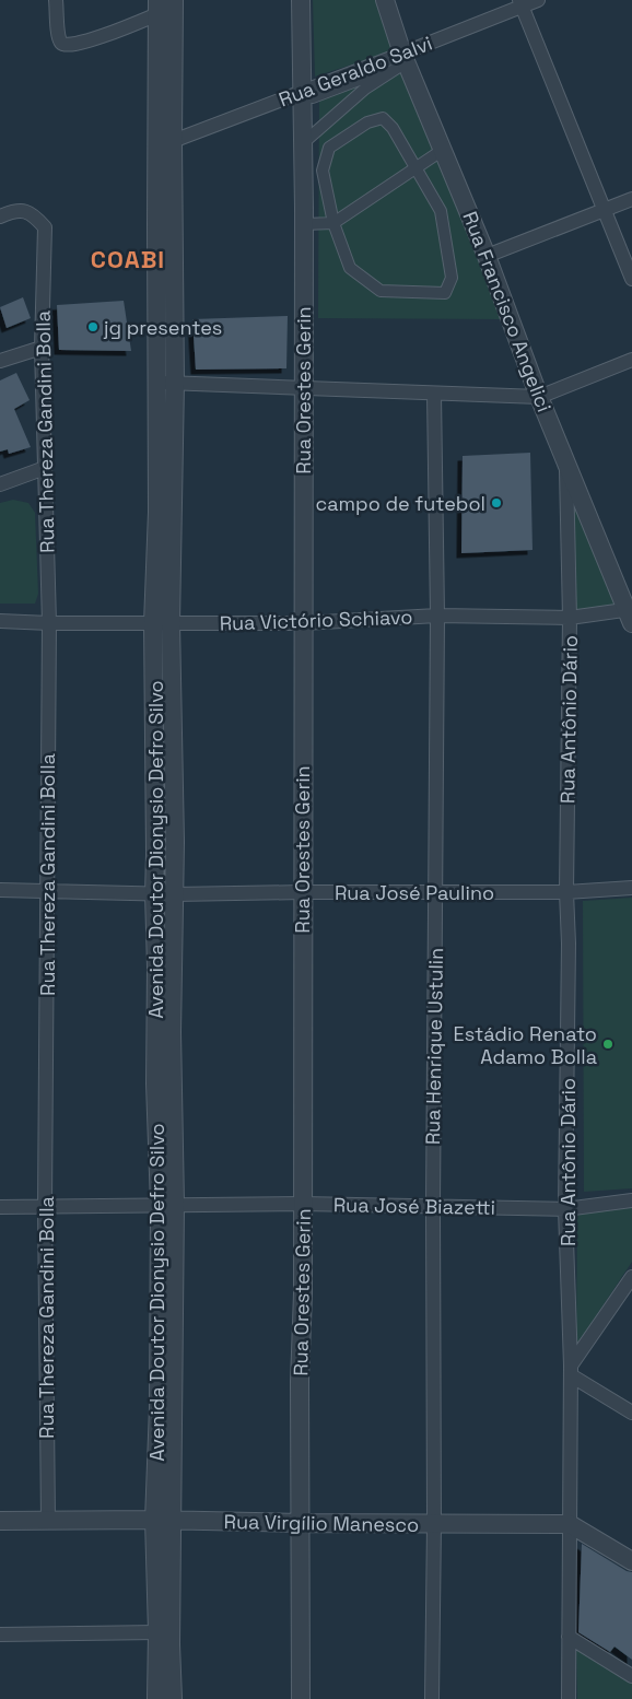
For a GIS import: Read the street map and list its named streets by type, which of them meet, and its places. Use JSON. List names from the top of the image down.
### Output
{
  "streets": {
    "street": [
      "Rua Geraldo Salvi",
      "Rua Francisco Angelici",
      "Rua Orestes Gerin",
      "Rua Thereza Gandini Bolla",
      "Rua Victório Schiavo",
      "Rua Antônio Dário",
      "Avenida Doutor Dionysio Defro Silvo",
      "Rua José Paulino",
      "Rua Henrique Ustulin",
      "Rua José Biazetti",
      "Rua Virgílio Manesco"
    ]
  },
  "crossings": [
    ["Rua Geraldo Salvi", "Rua Francisco Angelici"],
    ["Rua Geraldo Salvi", "Rua Orestes Gerin"],
    ["Rua Geraldo Salvi", "Avenida Doutor Dionysio Defro Silvo"],
    ["Rua Francisco Angelici", "Rua Victório Schiavo"],
    ["Rua Francisco Angelici", "Rua Antônio Dário"],
    ["Rua Orestes Gerin", "Rua Victório Schiavo"],
    ["Rua Orestes Gerin", "Rua José Paulino"],
    ["Rua Orestes Gerin", "Rua José Biazetti"],
    ["Rua Orestes Gerin", "Rua Virgílio Manesco"],
    ["Rua Thereza Gandini Bolla", "Rua Victório Schiavo"],
    ["Rua Thereza Gandini Bolla", "Rua José Paulino"],
    ["Rua Thereza Gandini Bolla", "Rua José Biazetti"],
    ["Rua Thereza Gandini Bolla", "Rua Virgílio Manesco"],
    ["Rua Victório Schiavo", "Rua Antônio Dário"],
    ["Rua Victório Schiavo", "Avenida Doutor Dionysio Defro Silvo"],
    ["Rua Victório Schiavo", "Rua Henrique Ustulin"],
    ["Rua Antônio Dário", "Rua José Paulino"],
    ["Rua Antônio Dário", "Rua José Biazetti"],
    ["Rua Antônio Dário", "Rua Virgílio Manesco"],
    ["Avenida Doutor Dionysio Defro Silvo", "Rua José Paulino"],
    ["Avenida Doutor Dionysio Defro Silvo", "Rua José Biazetti"],
    ["Avenida Doutor Dionysio Defro Silvo", "Rua Virgílio Manesco"],
    ["Rua José Paulino", "Rua Henrique Ustulin"],
    ["Rua Henrique Ustulin", "Rua José Biazetti"],
    ["Rua Henrique Ustulin", "Rua Virgílio Manesco"]
  ],
  "districts": ["COABI"],
  "places": ["jg presentes", "campo de futebol", "Estádio Renato Adamo Bolla"]
}
